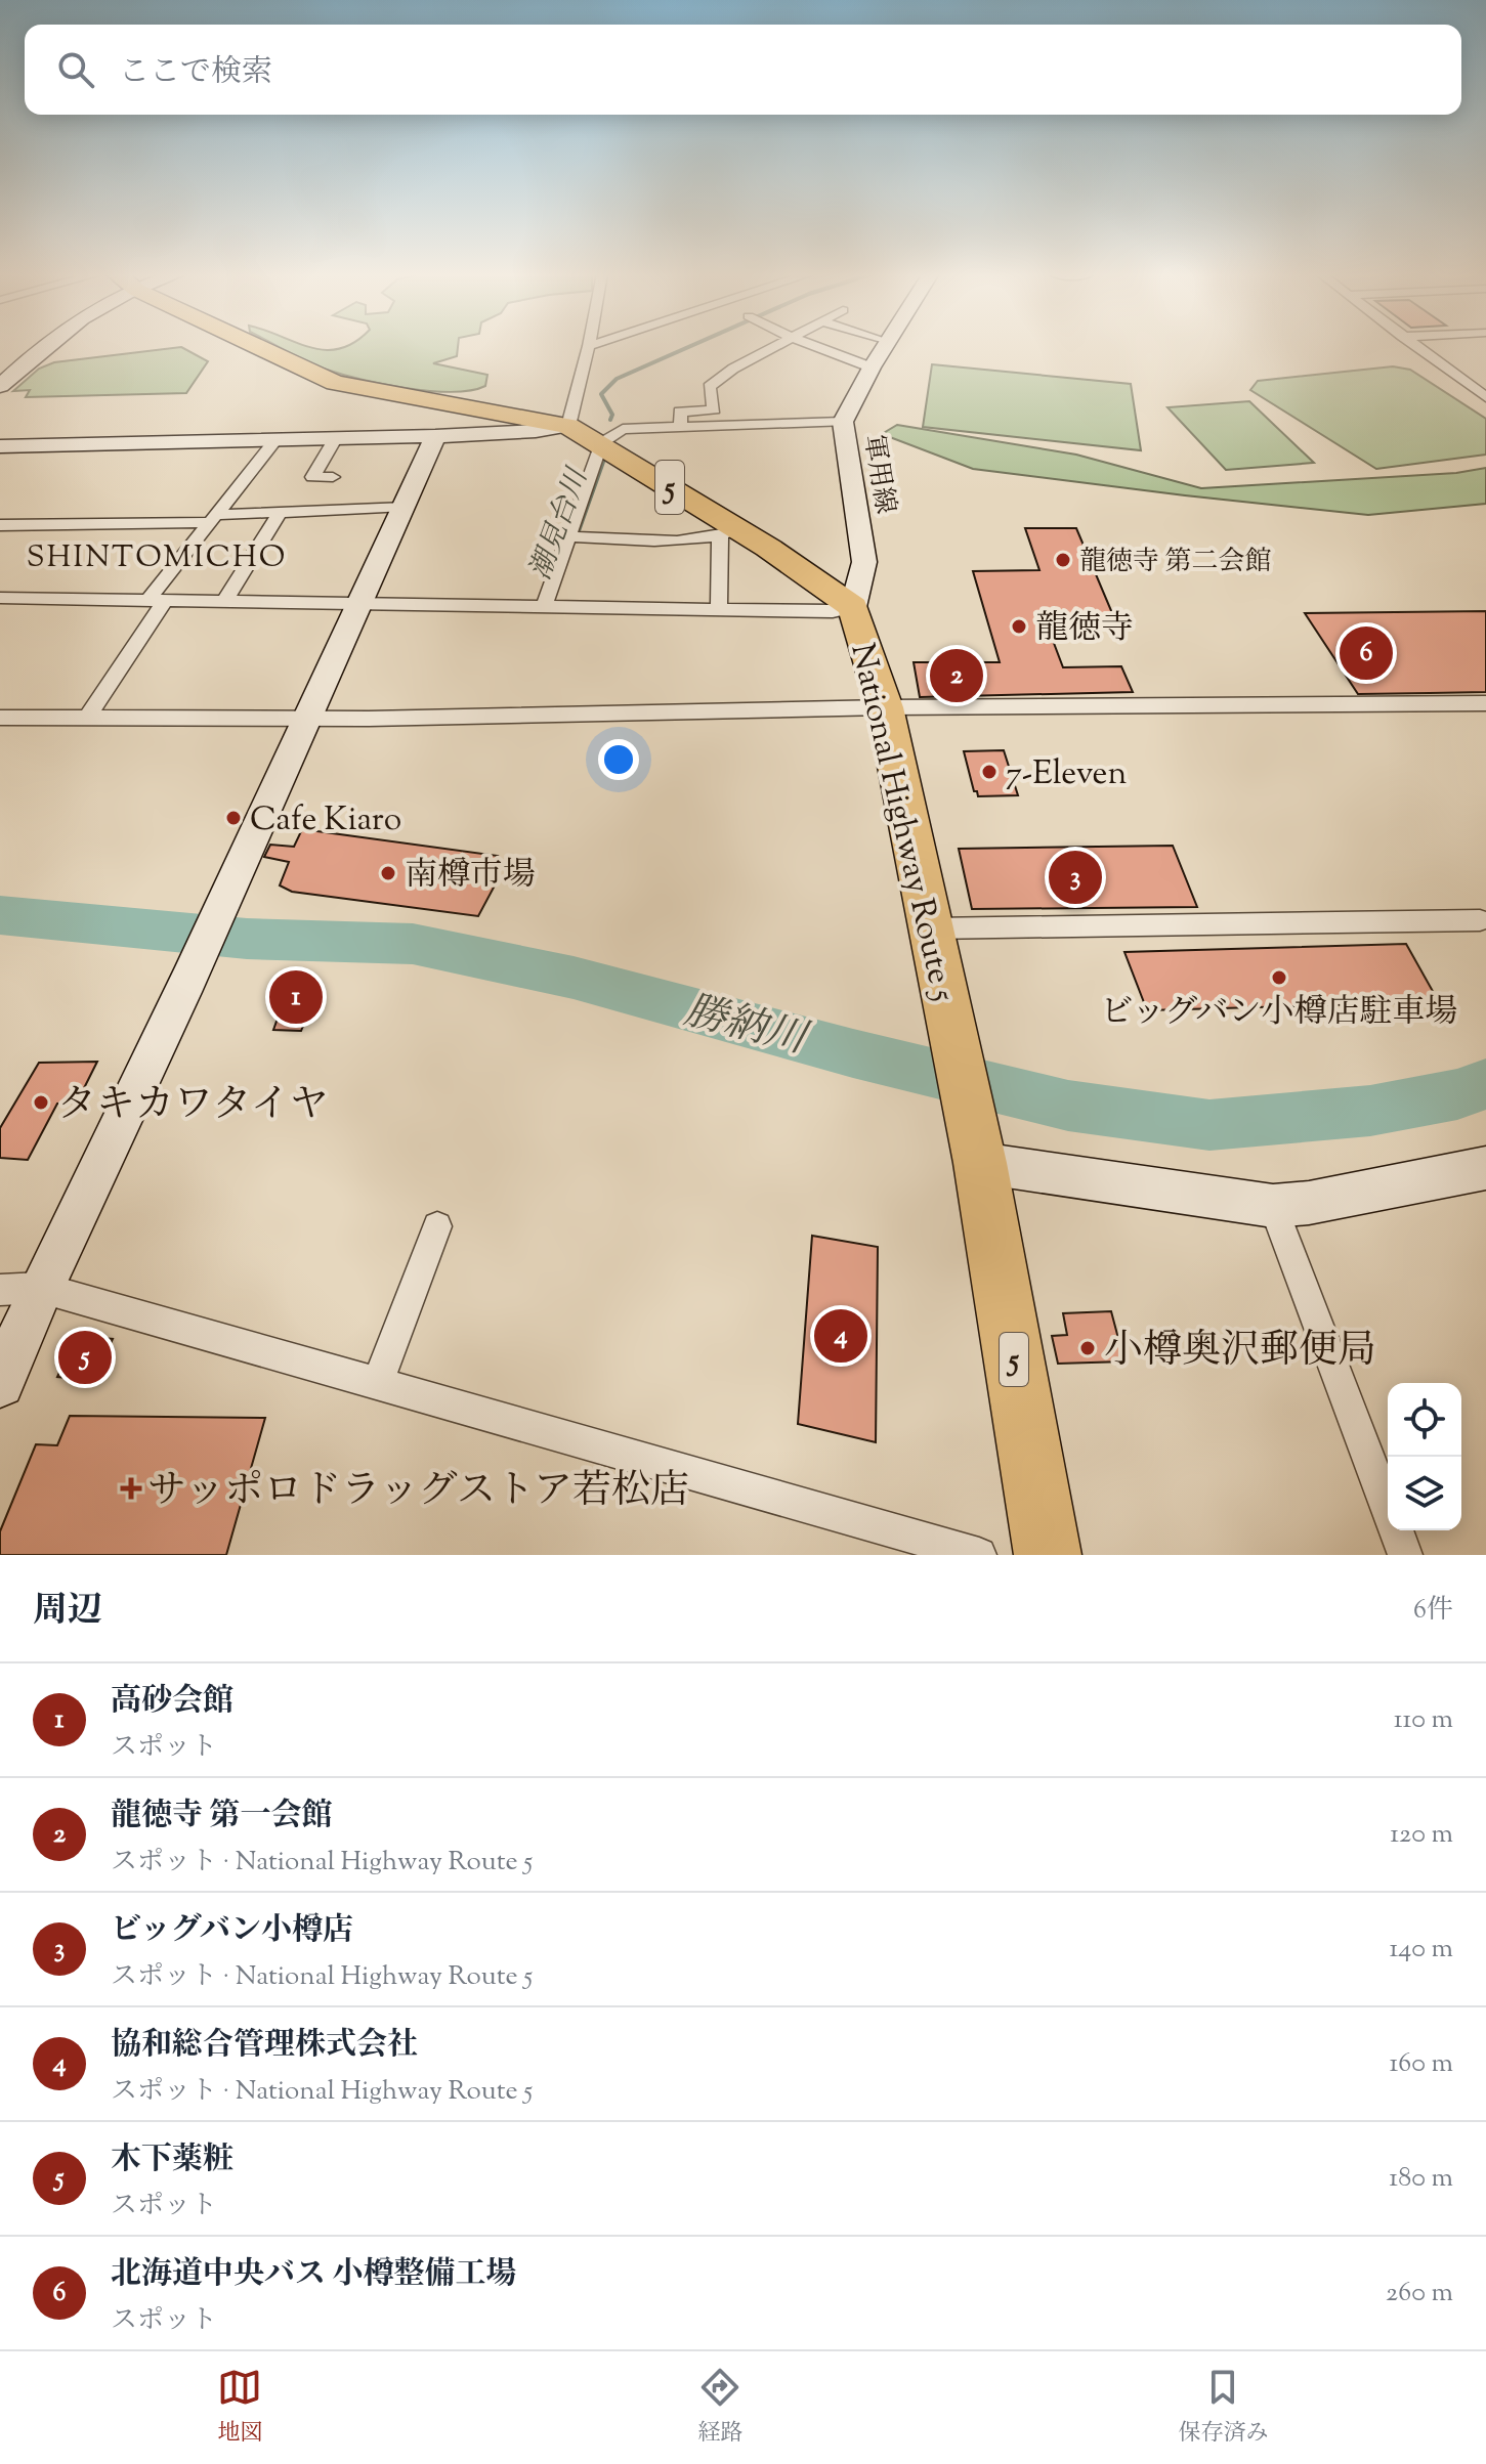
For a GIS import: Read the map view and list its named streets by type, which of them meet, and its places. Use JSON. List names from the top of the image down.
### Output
{
  "streets": {
    "highway": ["5", "National Highway Route 5"],
    "street": ["軍用線"]
  },
  "crossings": [
    ["軍用線", "National Highway Route 5"]
  ],
  "districts": ["SHINTOMICHO"],
  "water": ["潮見台川", "勝納川"],
  "places": {
    "other": [
      "龍徳寺 第二会館",
      "龍徳寺",
      "7-Eleven",
      "Cafe Kiaro",
      "南樽市場",
      "ビッグバン小樽店駐車場",
      "タキカワタイヤ",
      "小樽奥沢郵便局"
    ],
    "health": ["サッポロドラッグストア若松店"]
  },
  "page": {
    "search": "ここで検索",
    "pins": [
      "6",
      "2",
      "3",
      "1",
      "4",
      "5"
    ],
    "heading": ["周辺", "6件"],
    "list": [
      {
        "mark": "1",
        "name": "高砂会館",
        "note": "スポット",
        "value": "110 m"
      },
      {
        "mark": "2",
        "name": "龍徳寺 第一会館",
        "note": "スポット · National Highway Route 5",
        "value": "120 m"
      },
      {
        "mark": "3",
        "name": "ビッグバン小樽店",
        "note": "スポット · National Highway Route 5",
        "value": "140 m"
      },
      {
        "mark": "4",
        "name": "協和総合管理株式会社",
        "note": "スポット · National Highway Route 5",
        "value": "160 m"
      },
      {
        "mark": "5",
        "name": "木下薬粧",
        "note": "スポット",
        "value": "180 m"
      },
      {
        "mark": "6",
        "name": "北海道中央バス 小樽整備工場",
        "note": "スポット",
        "value": "260 m"
      }
    ],
    "nav": ["地図", "経路", "保存済み"]
  }
}
